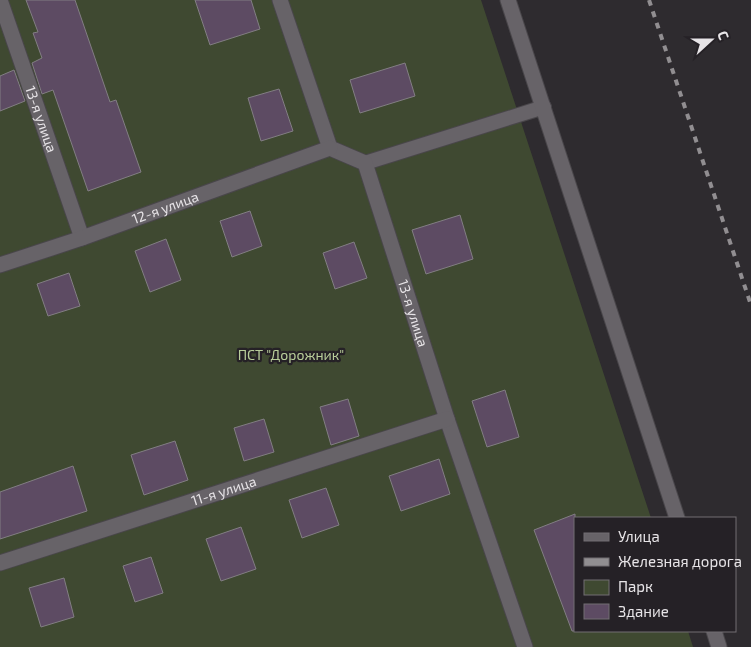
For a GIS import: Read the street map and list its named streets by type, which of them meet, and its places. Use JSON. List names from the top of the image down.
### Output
{
  "streets": {
    "street": ["13-я улица", "12-я улица", "11-я улица"]
  },
  "crossings": [
    ["13-я улица", "12-я улица"],
    ["13-я улица", "11-я улица"]
  ],
  "parks": ["ПСТ \"Дорожник\""],
  "legend": [
    "Улица",
    "Железная дорога",
    "Парк",
    "Здание"
  ],
  "north": "right"
}
